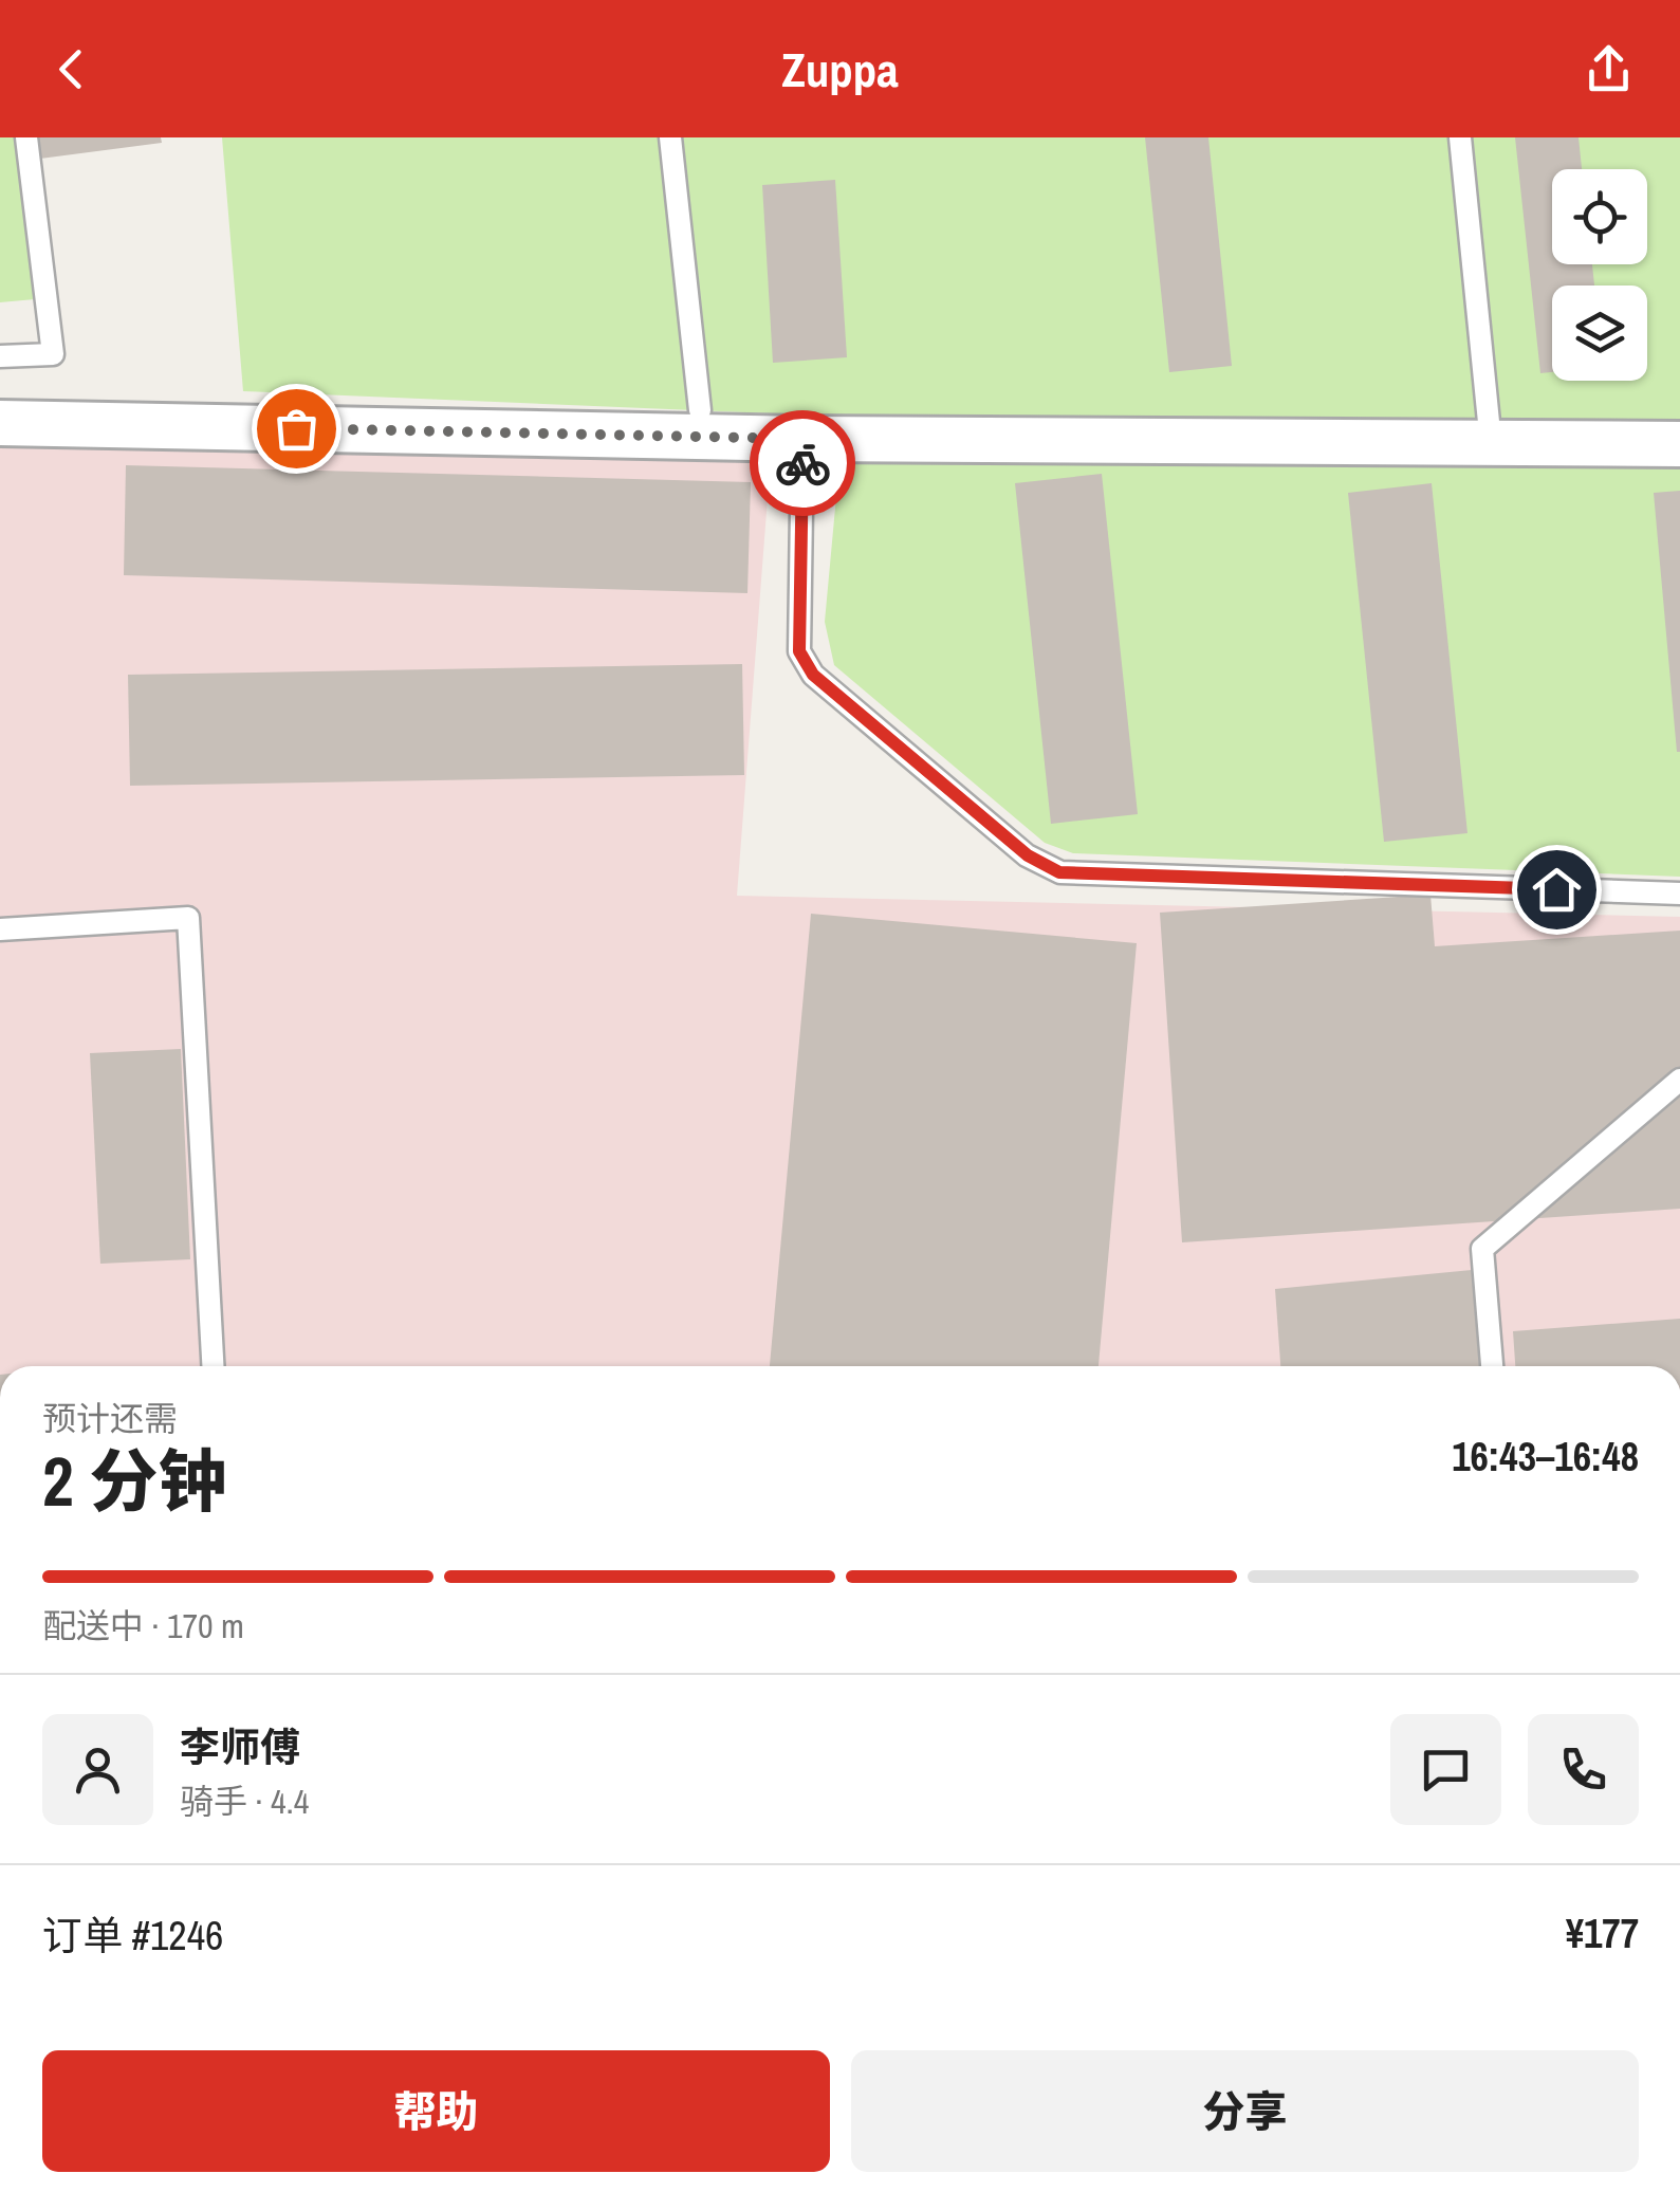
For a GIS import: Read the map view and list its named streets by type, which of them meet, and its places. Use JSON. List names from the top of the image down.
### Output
{
  "page": {
    "header": "Zuppa",
    "heading": ["2 分钟", "预计还需", "16:43–16:48"],
    "panel": [
      "李师傅",
      "骑手 · 4.4",
      "订单 #1246",
      "¥177"
    ],
    "bar": "配送中 · 170 m",
    "buttons": ["帮助", "分享"]
  }
}
